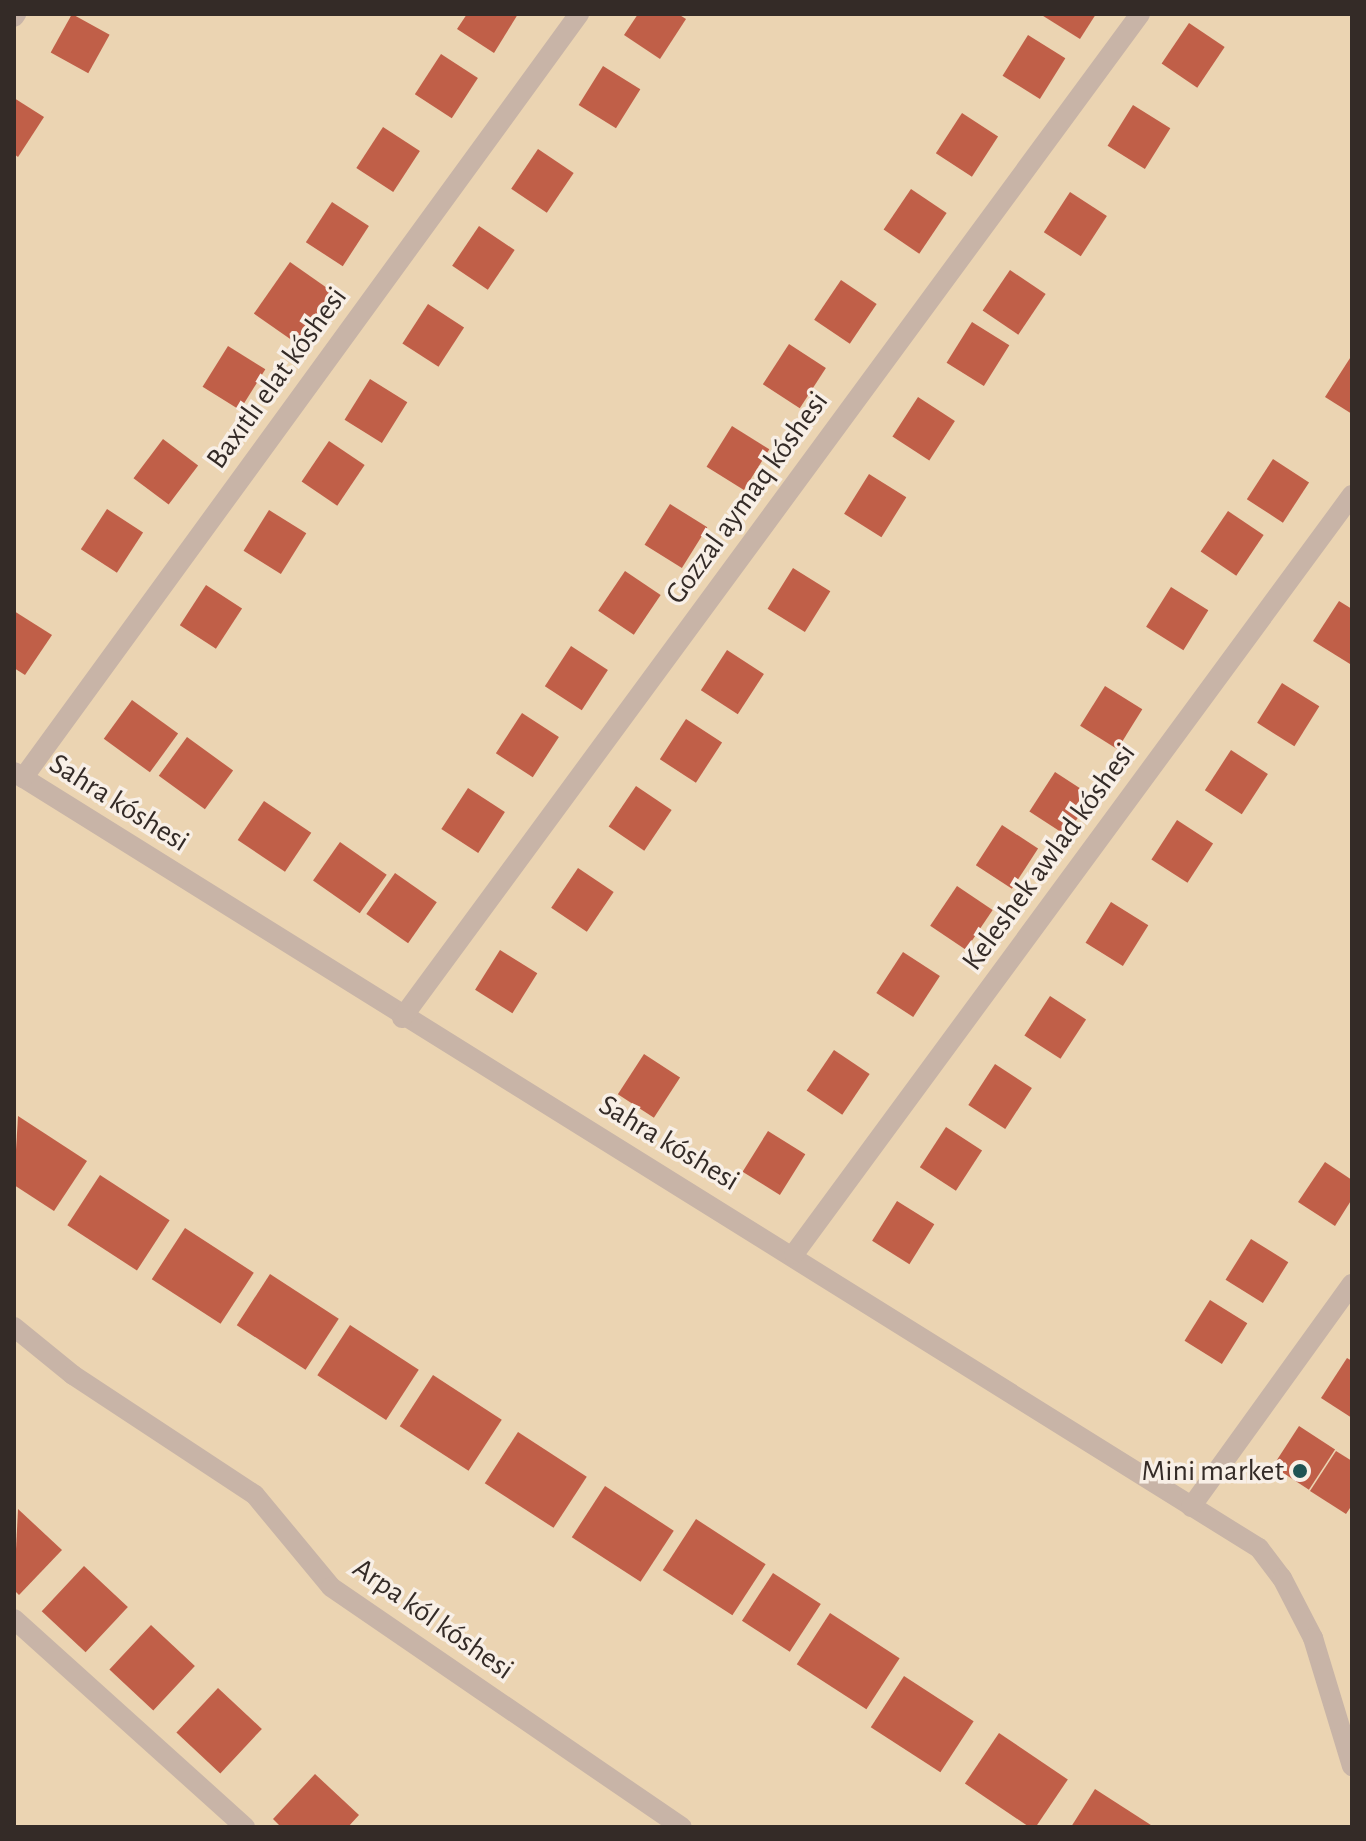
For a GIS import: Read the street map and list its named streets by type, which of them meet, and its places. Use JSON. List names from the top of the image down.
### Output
{
  "streets": {
    "street": [
      "Baxıtlı elat kóshesi",
      "Gozzal aymaq kóshesi",
      "Sahra kóshesi",
      "Keleshek awlad kóshesi",
      "Arpa kól kóshesi"
    ]
  },
  "crossings": [
    ["Baxıtlı elat kóshesi", "Sahra kóshesi"],
    ["Gozzal aymaq kóshesi", "Sahra kóshesi"],
    ["Sahra kóshesi", "Keleshek awlad kóshesi"]
  ],
  "places": ["Mini market"]
}
